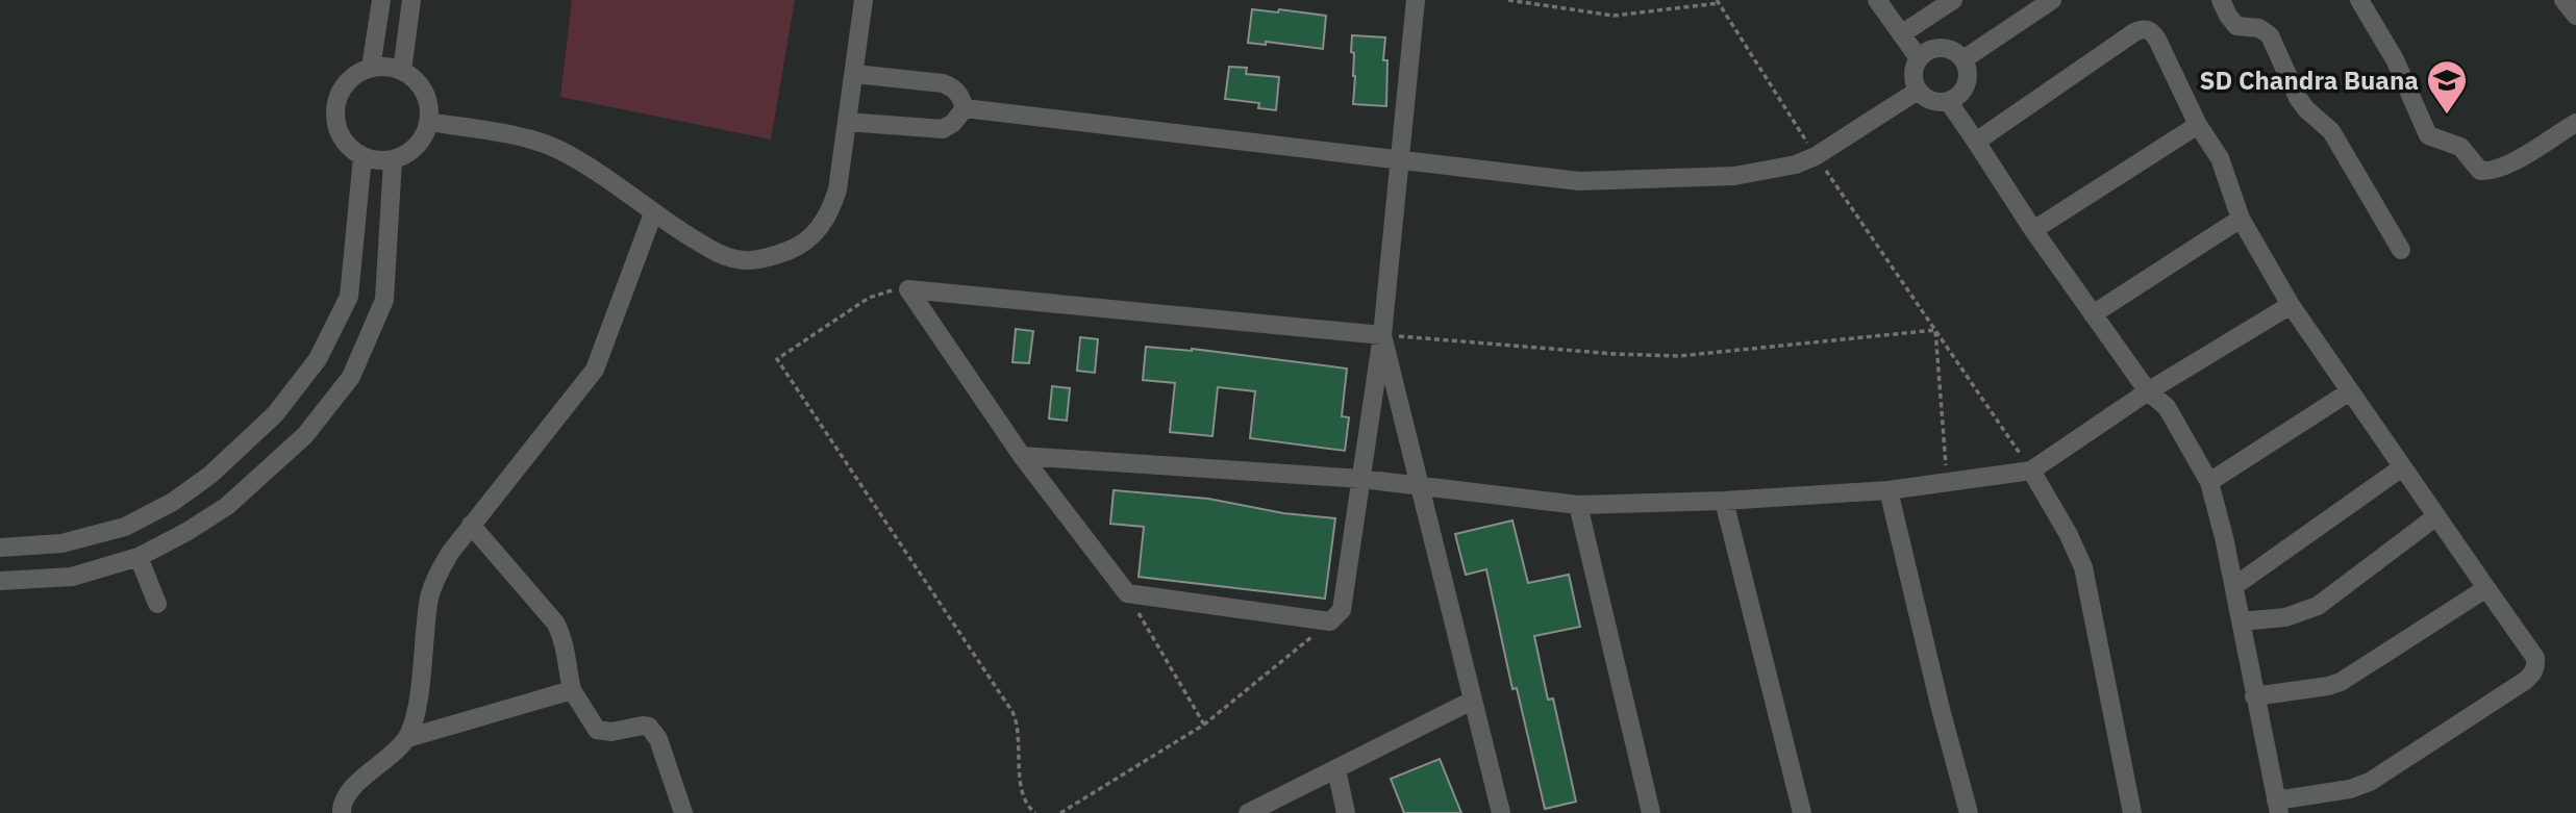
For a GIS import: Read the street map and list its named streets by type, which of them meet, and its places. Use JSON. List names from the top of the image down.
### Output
{
  "places": {
    "school or university": ["SD Chandra Buana"]
  }
}
